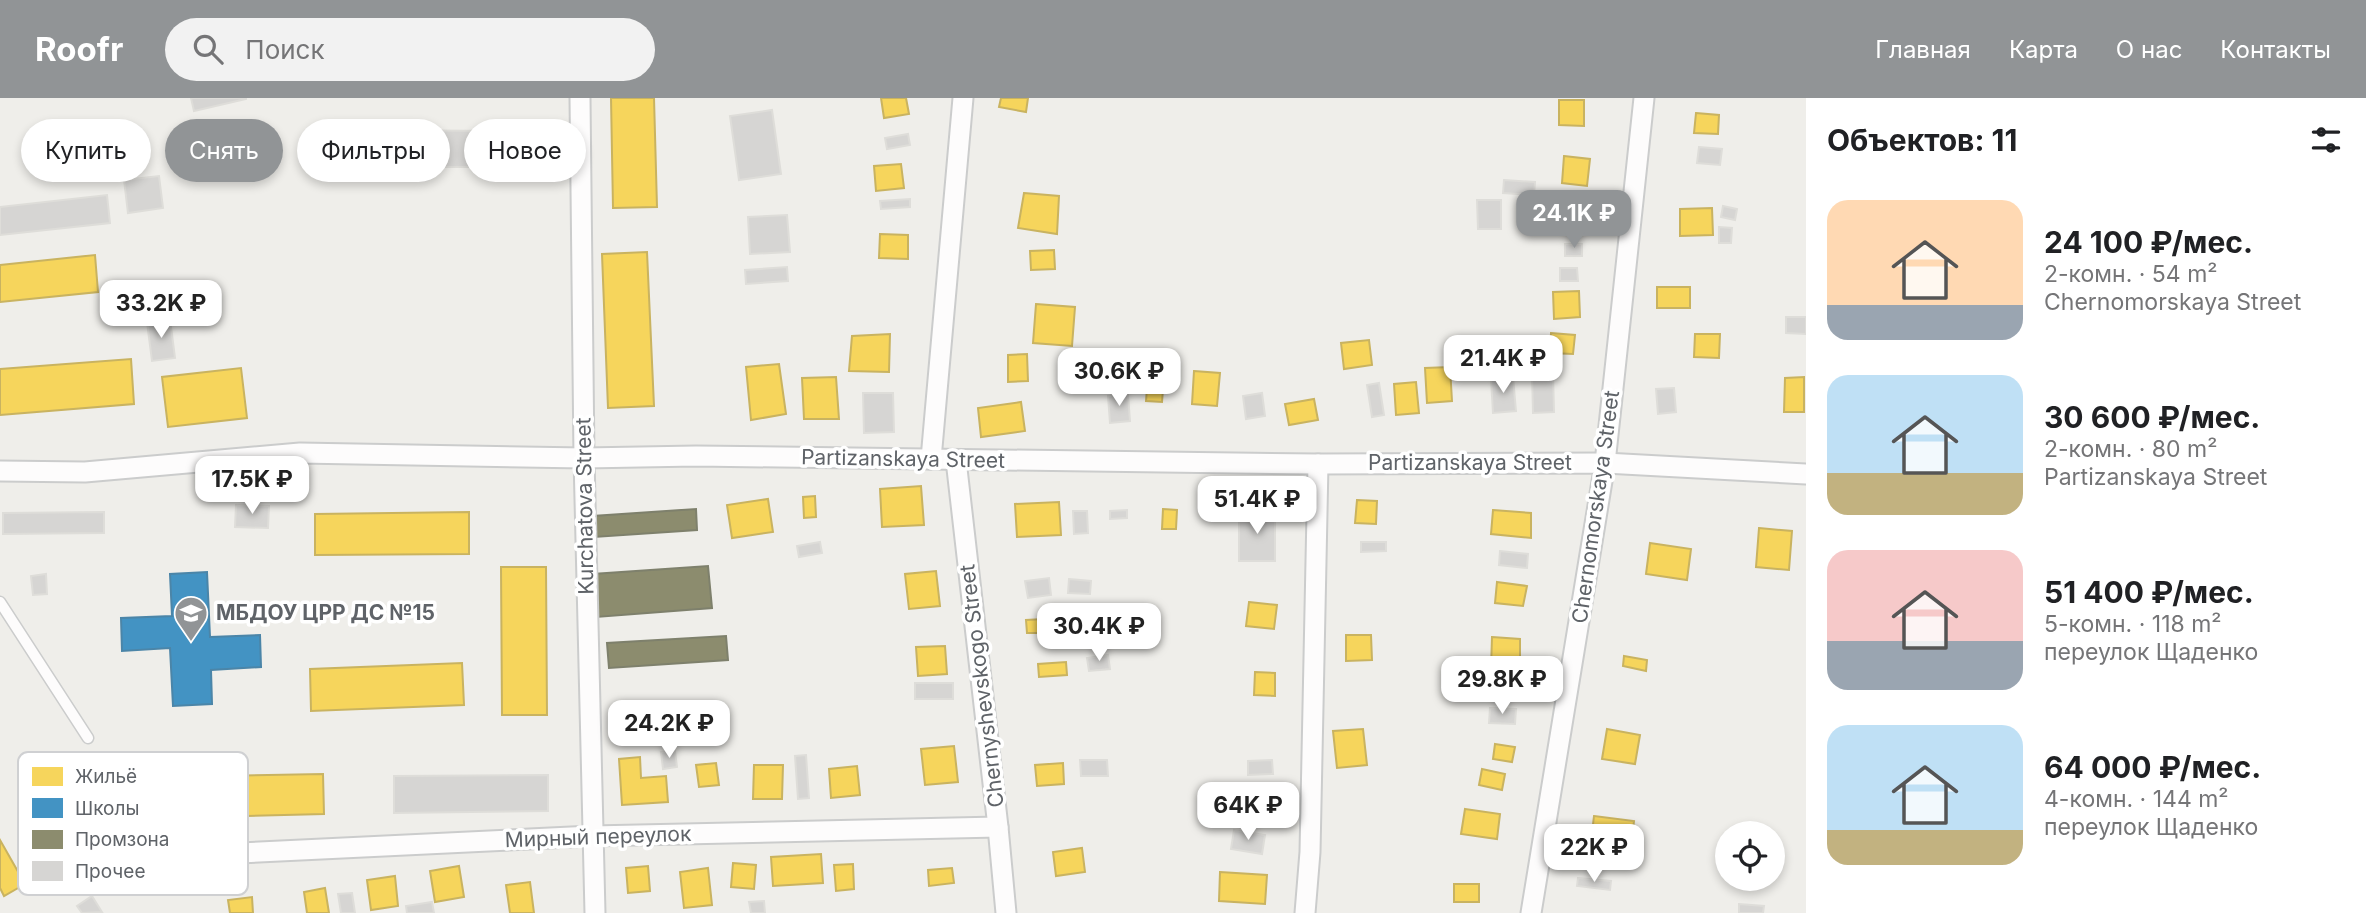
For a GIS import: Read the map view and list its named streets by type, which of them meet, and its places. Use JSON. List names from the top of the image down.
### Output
{
  "streets": {
    "street": [
      "Partizanskaya Street",
      "Kurchatova Street",
      "Chernomorskaya Street",
      "Chernyshevskogo Street",
      "Мирный переулок"
    ]
  },
  "crossings": [
    ["Partizanskaya Street", "Kurchatova Street"],
    ["Partizanskaya Street", "Chernomorskaya Street"],
    ["Partizanskaya Street", "Chernyshevskogo Street"],
    ["Kurchatova Street", "Мирный переулок"],
    ["Chernyshevskogo Street", "Мирный переулок"]
  ],
  "places": {
    "school or university": ["МБДОУ ЦРР ДС №15"]
  },
  "legend": [
    "Жильё",
    "Школы",
    "Промзона",
    "Прочее"
  ],
  "page": {
    "header": "Roofr",
    "search": "Поиск",
    "nav": [
      "Главная",
      "Карта",
      "О нас",
      "Контакты"
    ],
    "heading": "Объектов: 11",
    "chip": [
      "Купить",
      "Снять",
      "Фильтры",
      "Новое"
    ],
    "list": [
      {
        "name": "24 100 ₽/мес.",
        "note": "2-комн. · 54 m² · Chernomorskaya Street"
      },
      {
        "name": "30 600 ₽/мес.",
        "note": "2-комн. · 80 m² · Partizanskaya Street"
      },
      {
        "name": "51 400 ₽/мес.",
        "note": "5-комн. · 118 m² · переулок Щаденко"
      },
      {
        "name": "64 000 ₽/мес.",
        "note": "4-комн. · 144 m² · переулок Щаденко"
      }
    ],
    "price": [
      "24.1K ₽",
      "33.2K ₽",
      "21.4K ₽",
      "30.6K ₽",
      "17.5K ₽",
      "51.4K ₽",
      "30.4K ₽",
      "29.8K ₽",
      "24.2K ₽",
      "64K ₽",
      "22K ₽"
    ]
  }
}
